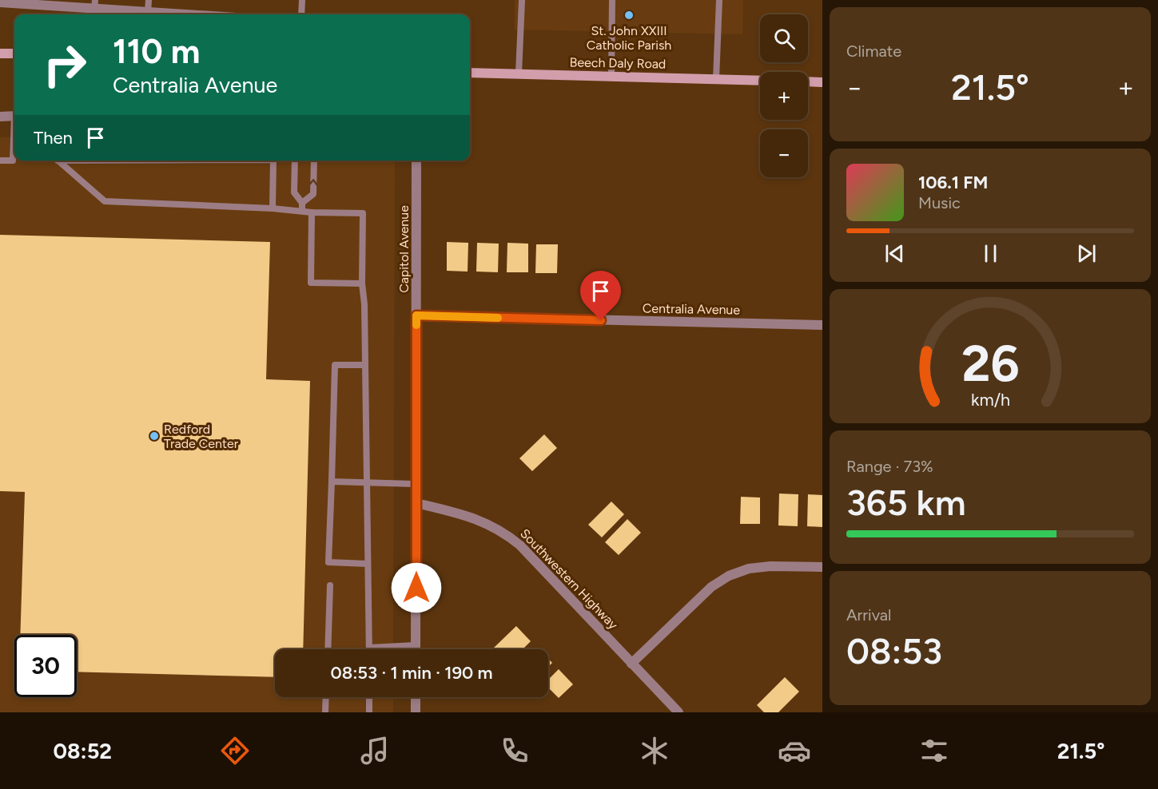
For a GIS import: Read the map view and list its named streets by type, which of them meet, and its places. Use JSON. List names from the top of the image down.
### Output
{
  "streets": {
    "main road": ["Beech Daly Road"],
    "street": ["Capitol Avenue", "Centralia Avenue", "Southwestern Highway"]
  },
  "crossings": [
    ["Capitol Avenue", "Centralia Avenue"],
    ["Capitol Avenue", "Southwestern Highway"]
  ],
  "places": ["St. John XXIII Catholic Parish", "Redford Trade Center"],
  "page": {
    "tile": [
      "Climate",
      ["Range · 73%", "365 km"],
      ["Arrival", "08:53"]
    ],
    "map_buttons": ["+", "−"],
    "turn": ["110 m", "Centralia Avenue"],
    "heat": ["−", "21.5°", "+"],
    "then": "Then",
    "song": ["106.1 FM", "Music"],
    "limit": "30",
    "trip": "08:53 · 1 min · 190 m",
    "tabs": ["08:52", "21.5°"],
    "gauge": ["26", "km/h"]
  }
}
